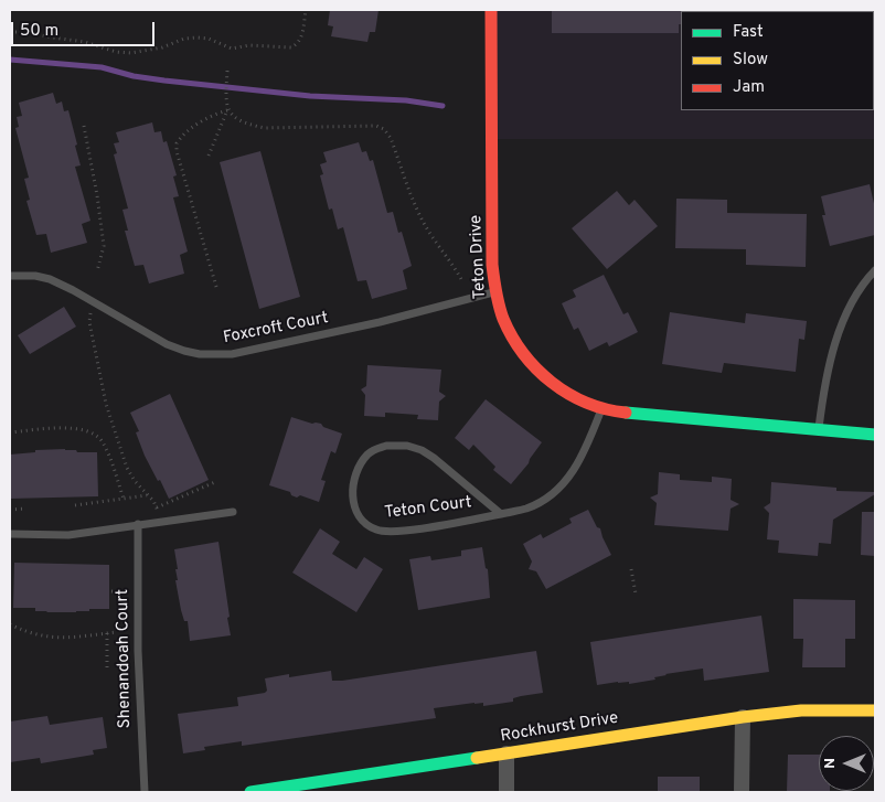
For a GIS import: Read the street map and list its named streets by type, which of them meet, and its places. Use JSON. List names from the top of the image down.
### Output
{
  "streets": {
    "street": ["Teton Drive", "Rockhurst Drive"],
    "lane": ["Foxcroft Court", "Teton Court", "Shenandoah Court"]
  },
  "crossings": [
    ["Teton Drive", "Foxcroft Court"],
    ["Teton Drive", "Teton Court"]
  ],
  "legend": ["Fast", "Slow", "Jam"],
  "scale_bar": "50 m",
  "north": "left"
}
